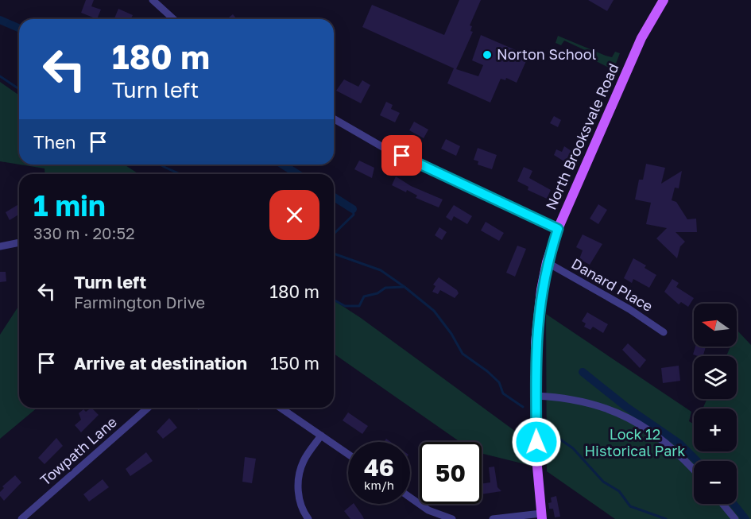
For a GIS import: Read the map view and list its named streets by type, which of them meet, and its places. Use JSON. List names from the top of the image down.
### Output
{
  "streets": {
    "main road": ["North Brooksvale Road"],
    "street": ["Danard Place", "Towpath Lane"]
  },
  "crossings": [
    ["North Brooksvale Road", "Danard Place"]
  ],
  "parks": ["Lock 12 Historical Park"],
  "places": ["Norton School"],
  "north": "left",
  "page": {
    "turn": ["180 m", "Turn left"],
    "then": "Then",
    "heading": ["1 min", "330 m · 20:52"],
    "list": [
      {
        "name": "Turn left",
        "note": "Farmington Drive",
        "value": "180 m"
      },
      {
        "name": "Arrive at destination",
        "value": "150 m"
      }
    ],
    "map_buttons": ["+", "−"],
    "speed": "46 km/h",
    "limit": "50"
  }
}
